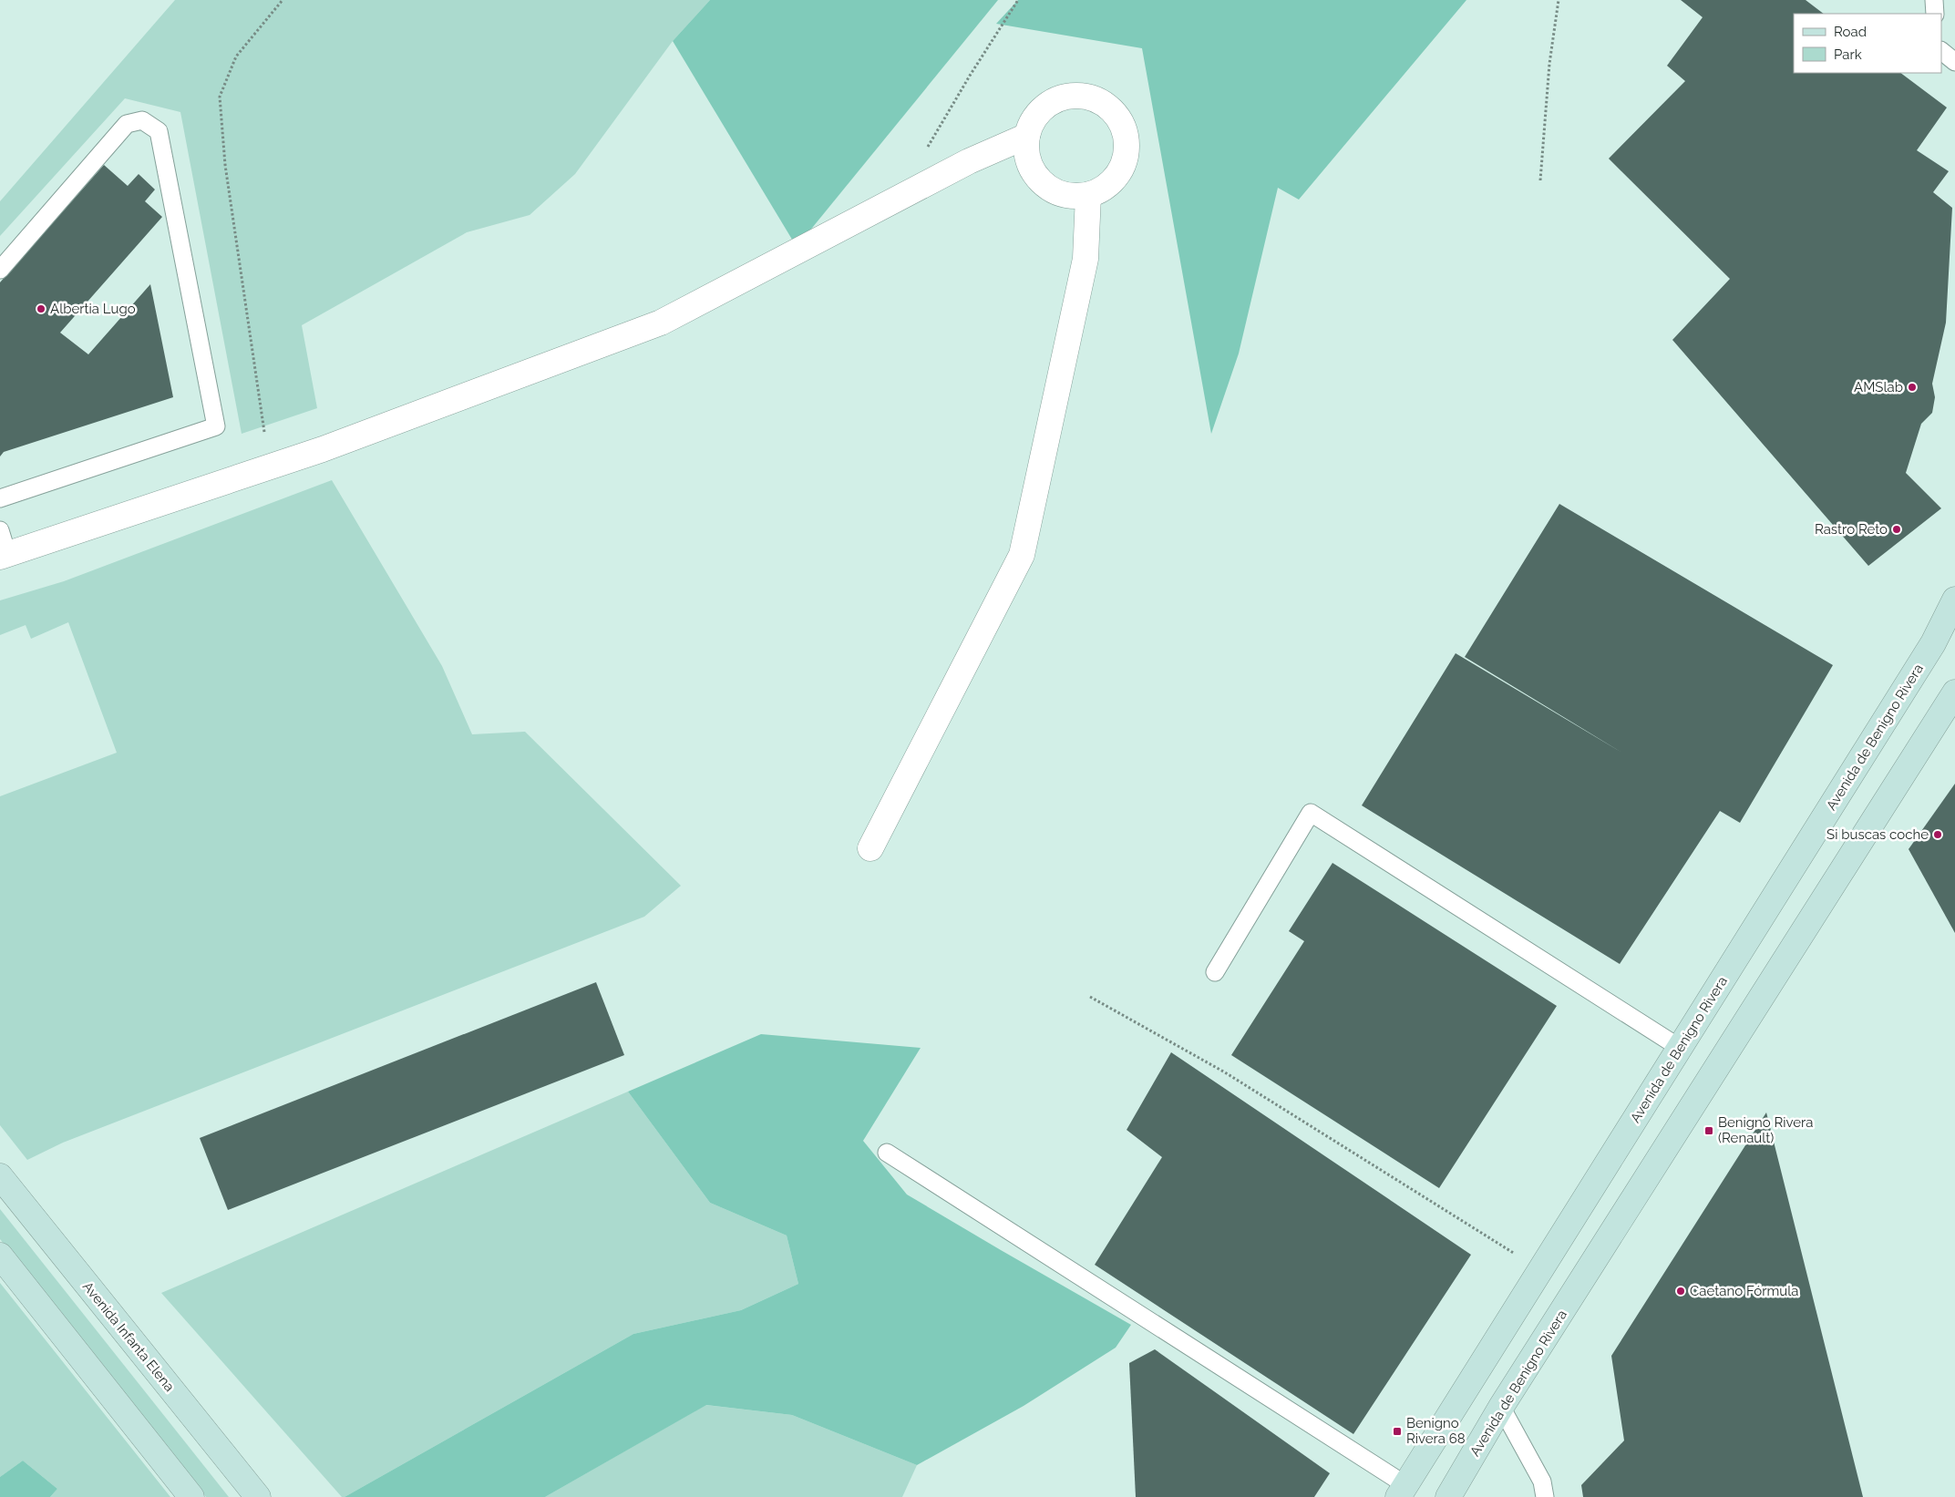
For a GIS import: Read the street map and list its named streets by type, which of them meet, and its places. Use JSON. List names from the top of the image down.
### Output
{
  "streets": {
    "main road": ["Avenida de Benigno Rivera", "Avenida Infanta Elena"]
  },
  "places": {
    "other": [
      "Albertia Lugo",
      "AMSlab",
      "Rastro Reto",
      "Si buscas coche",
      "Caetano Fórmula"
    ],
    "transit": ["Benigno Rivera (Renault)", "Benigno Rivera 68"]
  },
  "legend": ["Road", "Park"]
}
